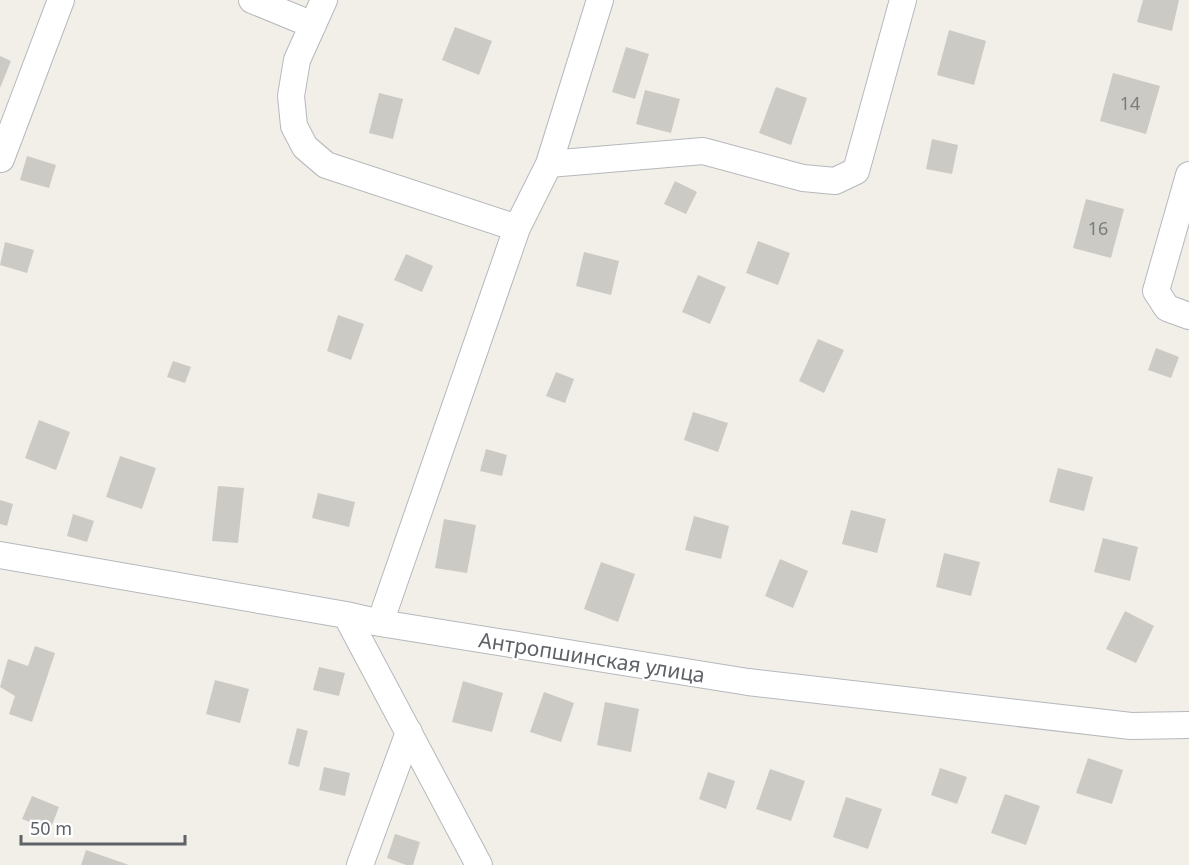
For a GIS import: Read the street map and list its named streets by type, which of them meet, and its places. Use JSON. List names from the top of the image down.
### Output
{
  "streets": {
    "street": ["Антропшинская улица"]
  },
  "house_numbers": ["14", "16"],
  "scale_bar": "50 m"
}
